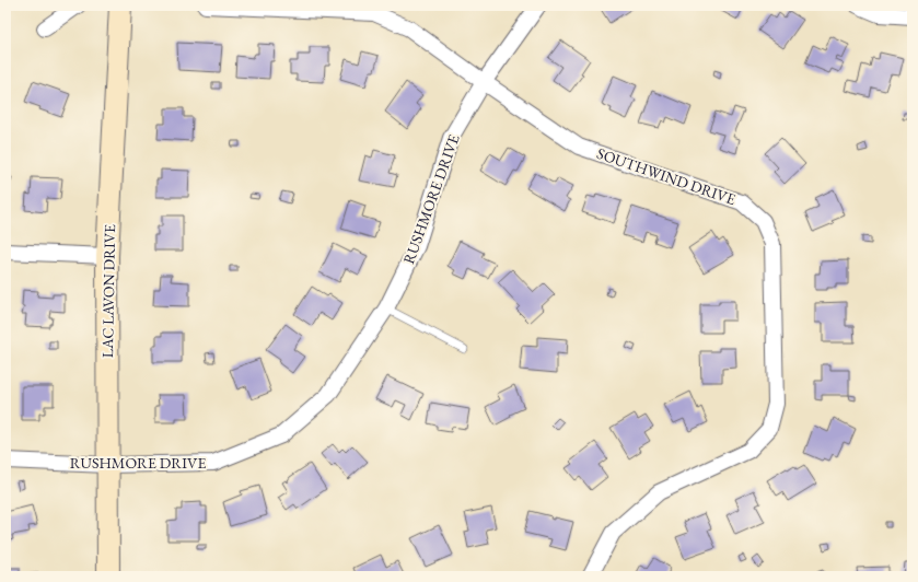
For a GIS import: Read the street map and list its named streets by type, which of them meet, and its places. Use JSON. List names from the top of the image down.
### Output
{
  "streets": {
    "street": ["SOUTHWIND DRIVE", "RUSHMORE DRIVE", "LAC LAVON DRIVE"]
  },
  "crossings": [
    ["SOUTHWIND DRIVE", "RUSHMORE DRIVE"],
    ["RUSHMORE DRIVE", "LAC LAVON DRIVE"]
  ]
}
